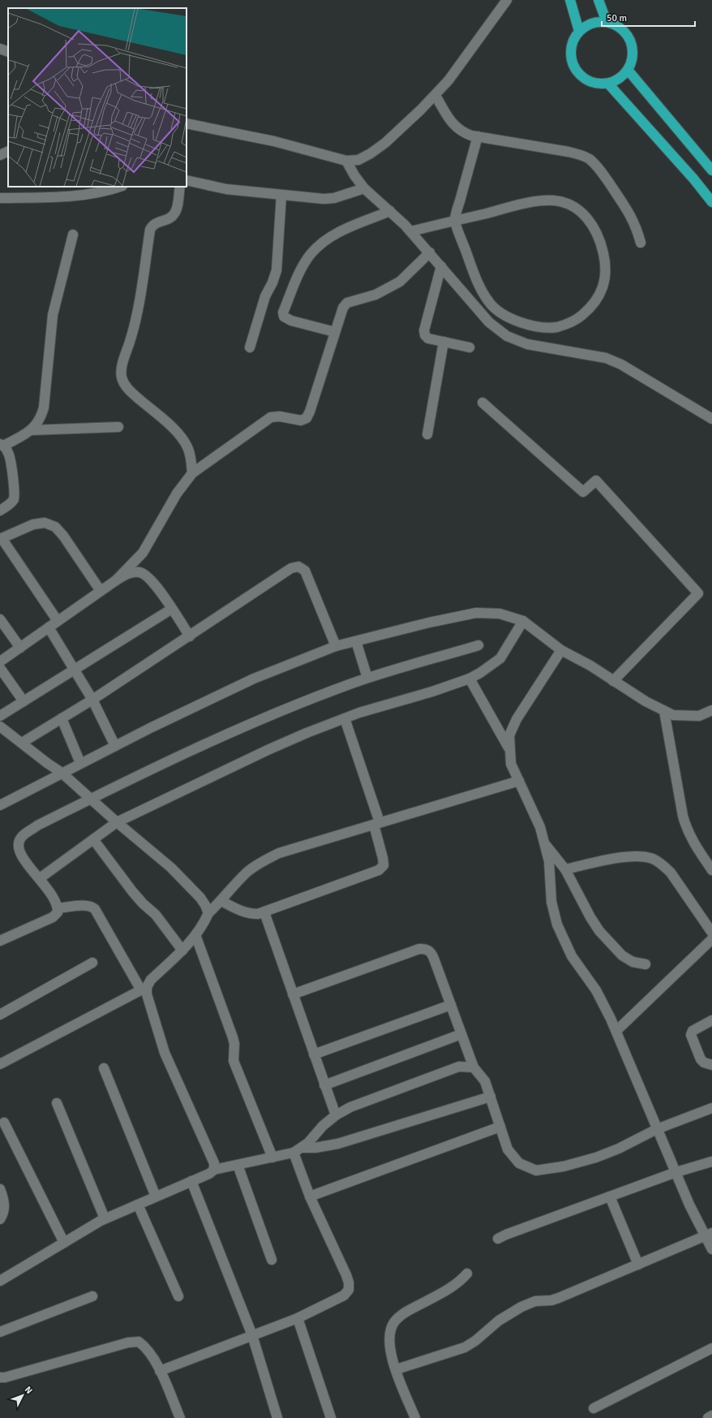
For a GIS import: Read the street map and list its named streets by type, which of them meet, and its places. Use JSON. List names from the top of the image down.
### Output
{
  "scale_bar": "50 m",
  "north": "top right"
}
